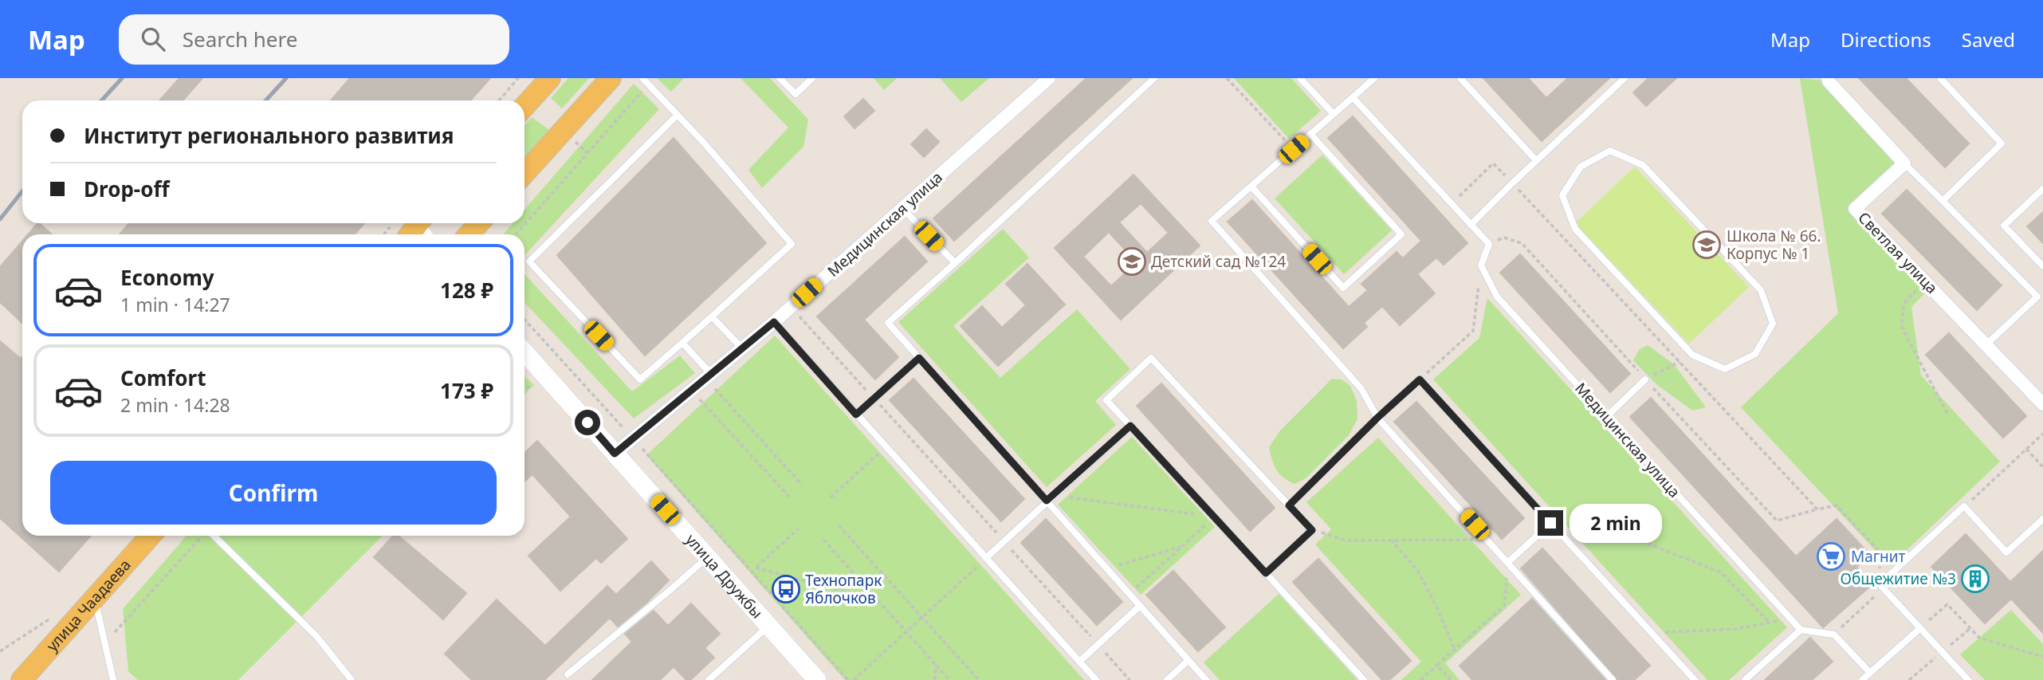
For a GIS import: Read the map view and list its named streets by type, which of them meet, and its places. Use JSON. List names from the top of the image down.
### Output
{
  "streets": {
    "main road": ["улица Дружбы", "улица Чаадаева"],
    "street": ["Медицинская улица", "Светлая улица"]
  },
  "crossings": [
    ["Медицинская улица", "улица Дружбы"]
  ],
  "places": {
    "school or university": ["Школа № 66. Корпус № 1", "Детский сад №124"],
    "supermarket": ["Магнит"],
    "building": ["Общежитие №3"],
    "bus stop": ["Технопарк Яблочков"]
  },
  "page": {
    "header": "Map",
    "search": "Search here",
    "nav": ["Map", "Directions", "Saved"],
    "banner": ["Институт регионального развития", "Drop-off"],
    "list": [
      {
        "name": "Economy",
        "note": "1 min · 14:27",
        "value": "128 ₽"
      },
      {
        "name": "Comfort",
        "note": "2 min · 14:28",
        "value": "173 ₽"
      }
    ],
    "buttons": "Confirm",
    "bubble": "2 min"
  }
}
